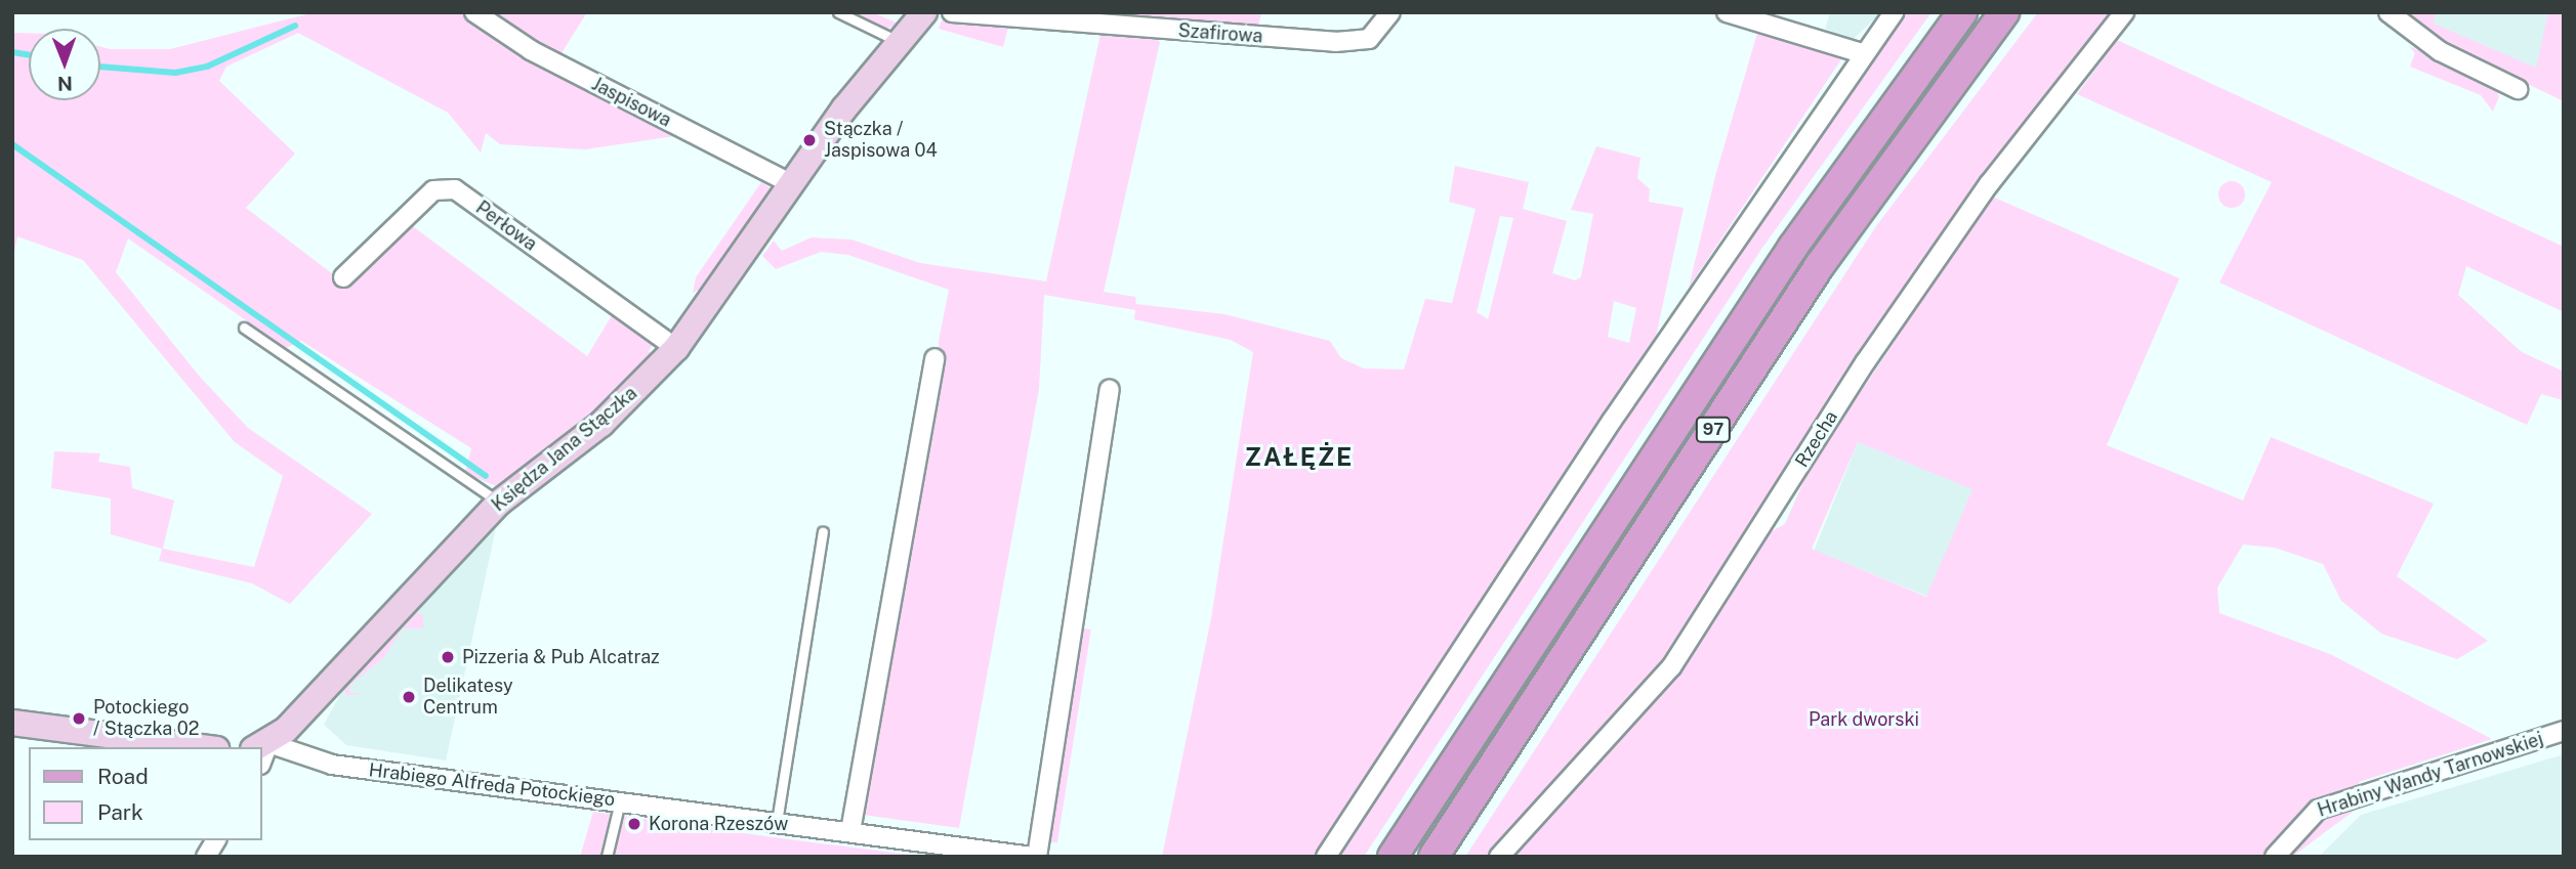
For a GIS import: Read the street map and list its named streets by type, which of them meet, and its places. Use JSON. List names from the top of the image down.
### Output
{
  "streets": {
    "main road": ["97"],
    "street": [
      "Szafirowa",
      "Jaspisowa",
      "Perłowa",
      "Rzecha",
      "Księdza Jana Stączka",
      "Hrabiny Wandy Tarnowskiej",
      "Hrabiego Alfreda Potockiego"
    ]
  },
  "crossings": [
    ["Jaspisowa", "Księdza Jana Stączka"],
    ["Perłowa", "Księdza Jana Stączka"]
  ],
  "districts": ["ZAŁĘŻE"],
  "parks": ["Park dworski"],
  "places": [
    "Stączka / Jaspisowa 04",
    "Pizzeria & Pub Alcatraz",
    "Delikatesy Centrum",
    "Potockiego / Stączka 02",
    "Korona Rzeszów"
  ],
  "legend": ["Road", "Park"],
  "north": "bottom"
}
